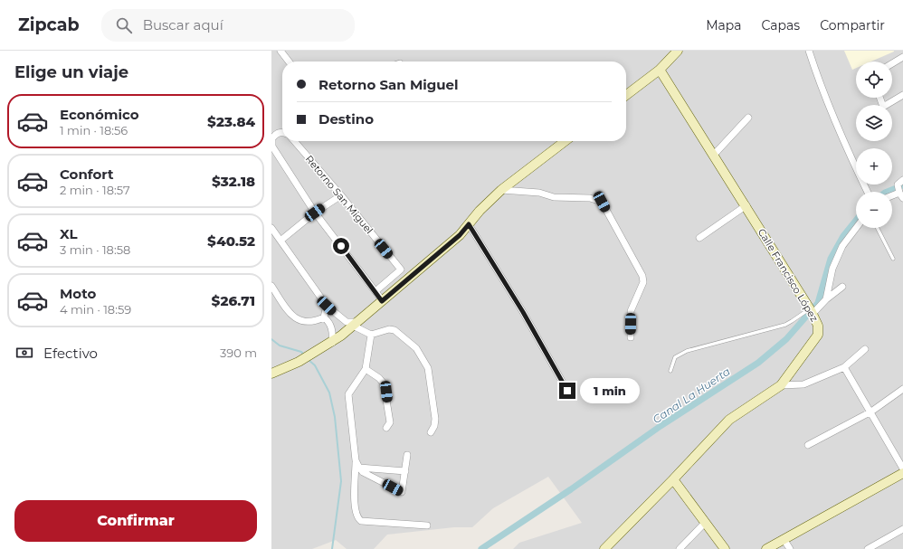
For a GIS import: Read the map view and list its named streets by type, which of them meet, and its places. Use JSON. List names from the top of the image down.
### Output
{
  "streets": {
    "street": ["Retorno San Miguel", "Calle Francisco López"]
  },
  "water": ["Canal La Huerta"],
  "page": {
    "header": "Zipcab",
    "search": "Buscar aquí",
    "nav": ["Mapa", "Capas", "Compartir"],
    "heading": "Elige un viaje",
    "map_buttons": ["+", "−"],
    "banner": ["Retorno San Miguel", "Destino"],
    "list": [
      {
        "name": "Económico",
        "note": "1 min · 18:56",
        "value": "$23.84"
      },
      {
        "name": "Confort",
        "note": "2 min · 18:57",
        "value": "$32.18"
      },
      {
        "name": "XL",
        "note": "3 min · 18:58",
        "value": "$40.52"
      },
      {
        "name": "Moto",
        "note": "4 min · 18:59",
        "value": "$26.71"
      }
    ],
    "pay": ["Efectivo", "390 m"],
    "bubble": "1 min",
    "buttons": "Confirmar"
  }
}
